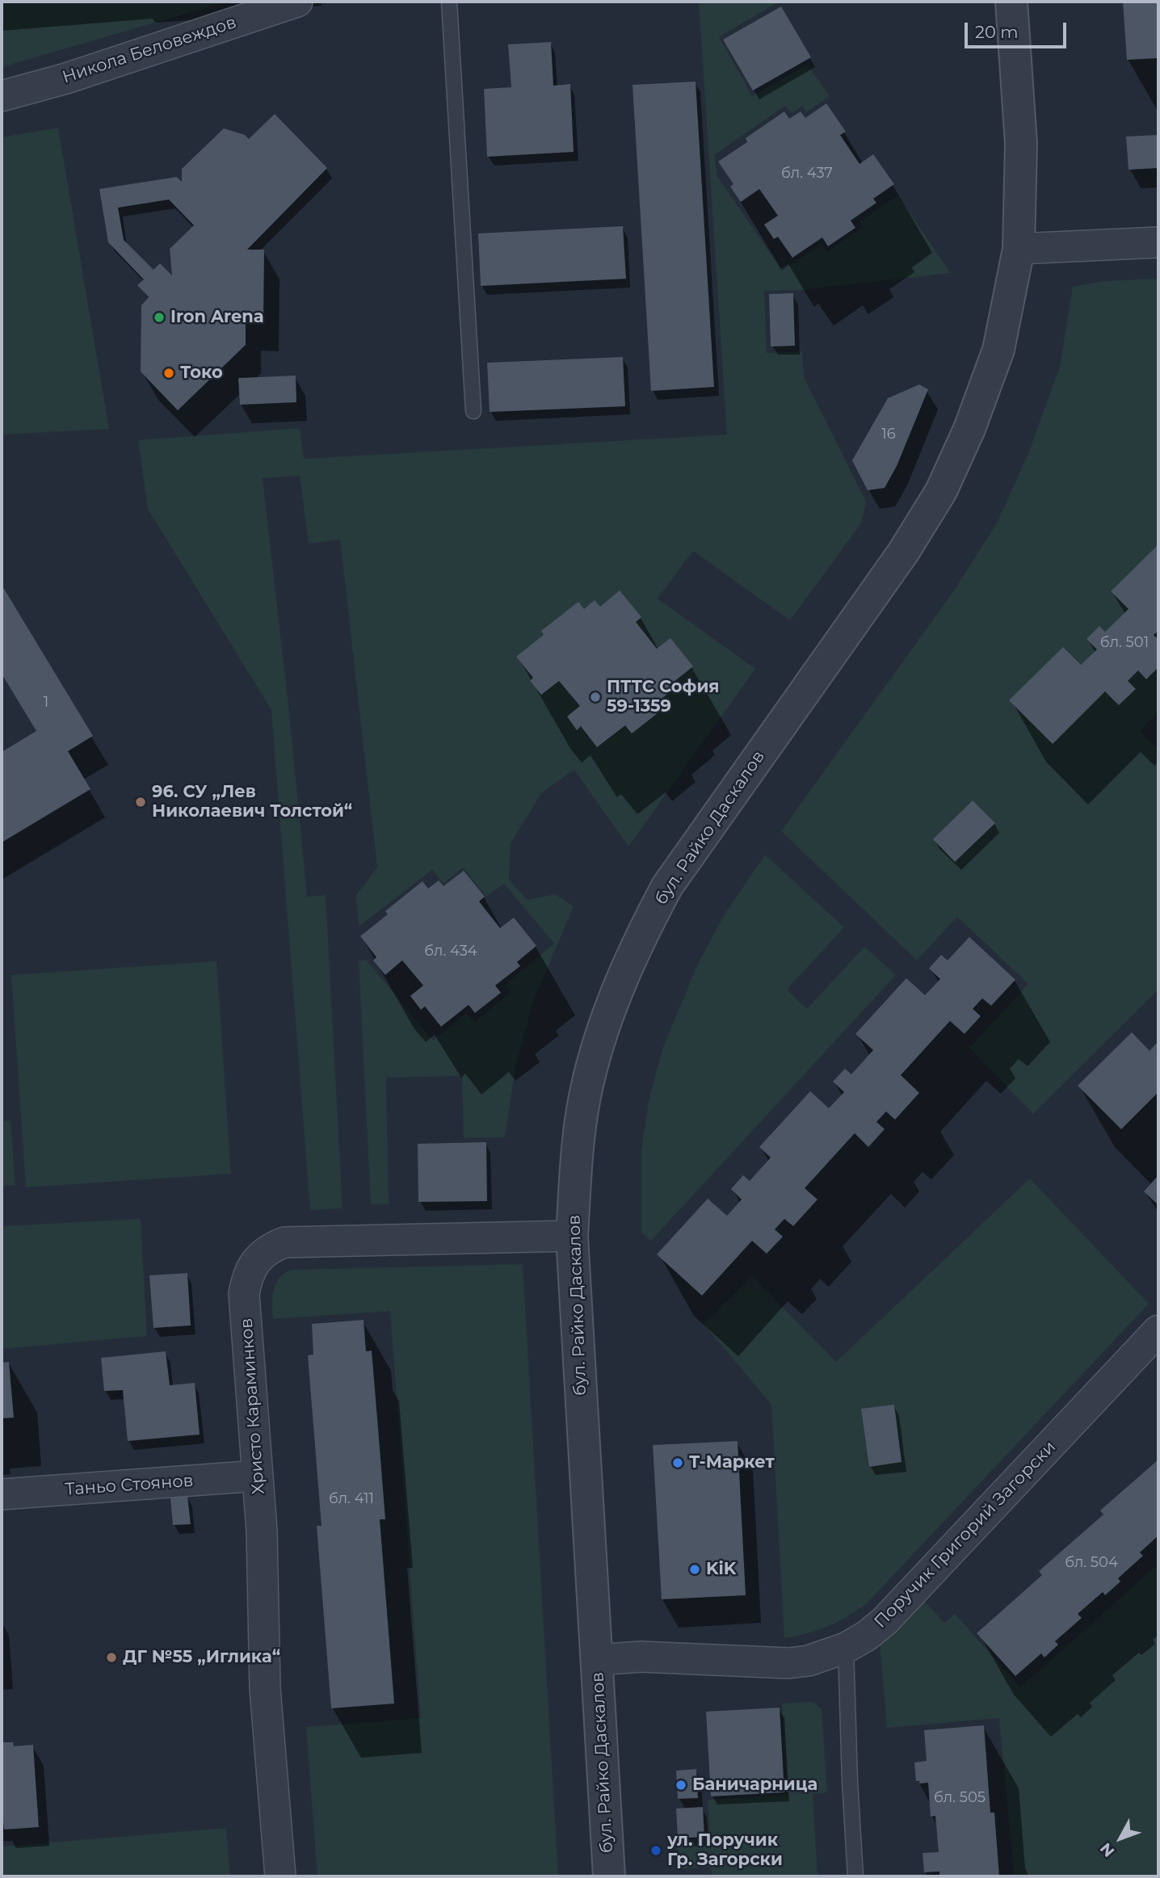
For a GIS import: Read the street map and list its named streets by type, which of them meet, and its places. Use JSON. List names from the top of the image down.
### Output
{
  "streets": {
    "street": [
      "Никола Беловеждов",
      "бул. Райко Даскалов",
      "Христо Караминков",
      "Таньо Стоянов",
      "Поручик Григорий Загорски"
    ]
  },
  "crossings": [
    ["бул. Райко Даскалов", "Христо Караминков"],
    ["бул. Райко Даскалов", "Поручик Григорий Загорски"],
    ["Христо Караминков", "Таньо Стоянов"]
  ],
  "places": [
    "Iron Arena",
    "Токо",
    "ПТТС София 59-1359",
    "96. СУ „Лев Николаевич Толстой“",
    "Т-Маркет",
    "KiK",
    "ДГ №55 „Иглика“",
    "Баничарница",
    "ул. Поручик Гр. Загорски"
  ],
  "house_numbers": [
    "бл. 437",
    "16",
    "бл. 501",
    "1",
    "бл. 434",
    "бл. 411",
    "бл. 504",
    "бл. 505"
  ],
  "scale_bar": "20 m",
  "north": "bottom left"
}
